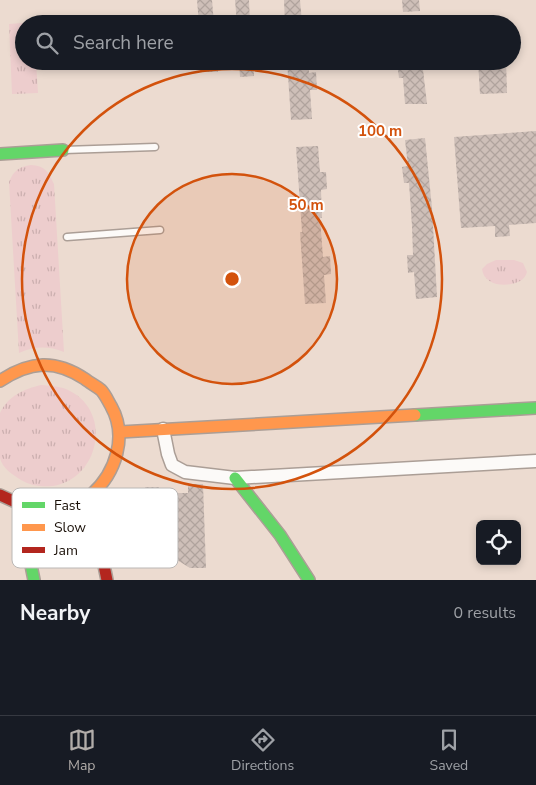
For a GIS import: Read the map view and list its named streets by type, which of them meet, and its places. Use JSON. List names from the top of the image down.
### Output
{
  "legend": ["Fast", "Slow", "Jam"],
  "page": {
    "search": "Search here",
    "heading": ["Nearby", "0 results"],
    "nav": ["Map", "Directions", "Saved"]
  },
  "rings": ["100 m", "50 m"]
}
